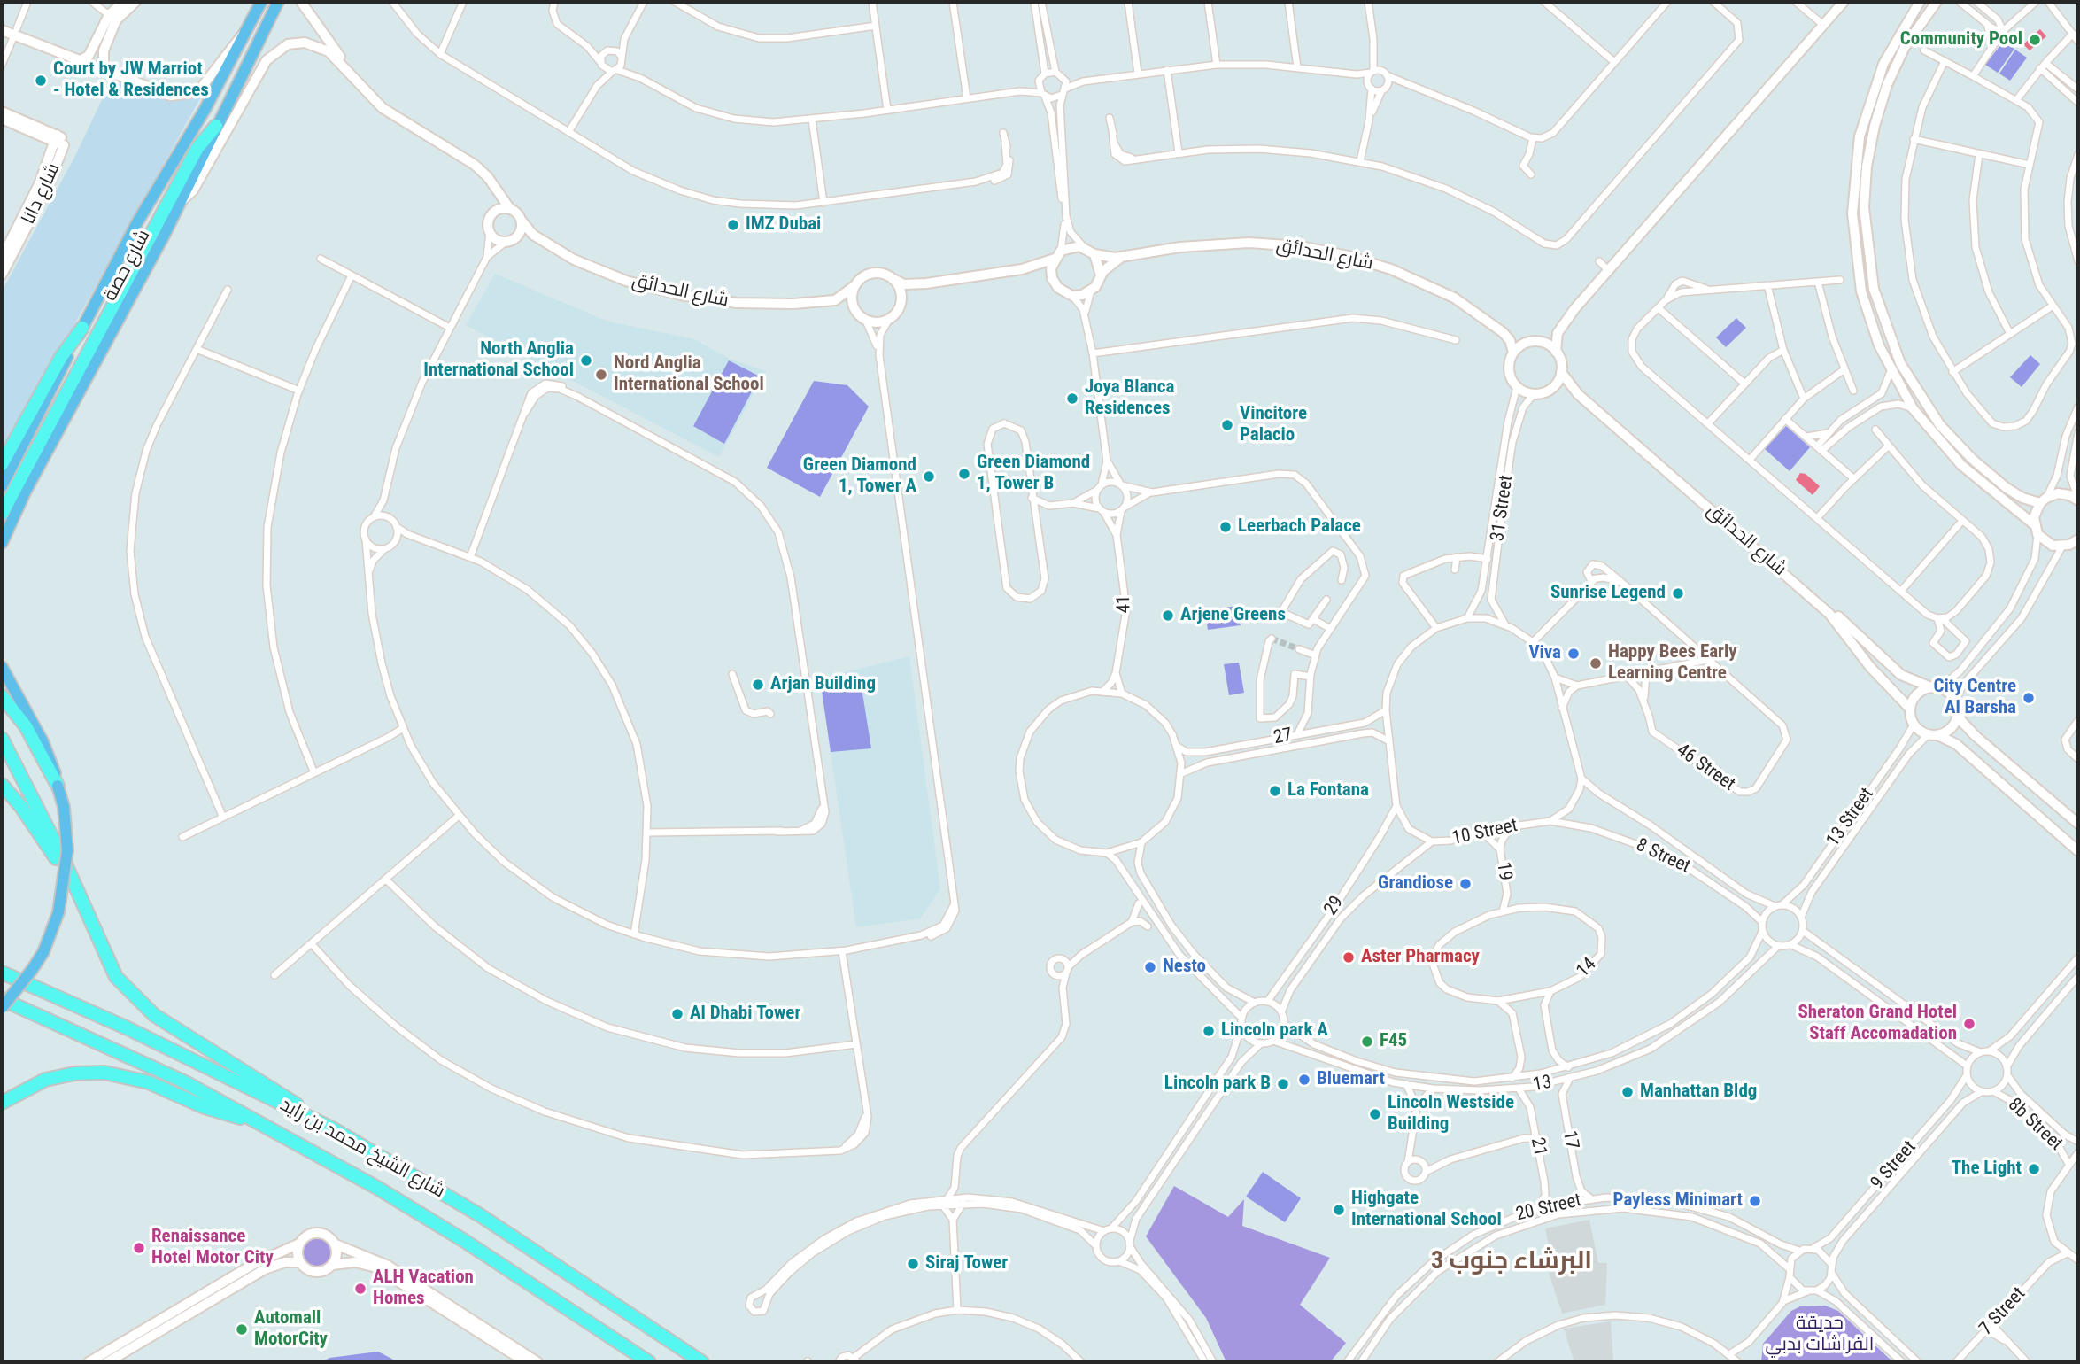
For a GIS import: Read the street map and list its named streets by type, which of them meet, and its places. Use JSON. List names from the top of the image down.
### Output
{
  "streets": {
    "highway": ["شارع الشيخ محمد بن زايد"],
    "main road": ["شارع حصة"],
    "street": [
      "شارع دانا",
      "شارع الحدائق",
      "31 Street",
      "41",
      "27",
      "46 Street",
      "13 Street",
      "10 Street",
      "8 Street",
      "19",
      "29",
      "14",
      "13",
      "8b Street",
      "17",
      "21",
      "9 Street",
      "20 Street",
      "7 Street"
    ]
  },
  "crossings": [
    ["شارع الحدائق", "31 Street"],
    ["شارع الحدائق", "13 Street"],
    ["31 Street", "27"],
    ["31 Street", "10 Street"],
    ["31 Street", "8 Street"],
    ["31 Street", "19"],
    ["31 Street", "29"],
    ["41", "27"],
    ["27", "10 Street"],
    ["27", "8 Street"],
    ["27", "19"],
    ["27", "29"],
    ["13 Street", "8 Street"],
    ["13 Street", "13"],
    ["10 Street", "8 Street"],
    ["10 Street", "19"],
    ["10 Street", "29"],
    ["8 Street", "19"],
    ["8 Street", "29"],
    ["8 Street", "13"],
    ["19", "29"],
    ["19", "14"],
    ["29", "13"],
    ["13", "17"],
    ["13", "21"],
    ["8b Street", "9 Street"],
    ["17", "20 Street"],
    ["21", "20 Street"],
    ["9 Street", "20 Street"]
  ],
  "districts": ["البرشاء جنوب 3"],
  "parks": ["حديقة الفراشات بدبي"],
  "places": [
    "Community Pool",
    "Court by JW Marriot - Hotel & Residences",
    "IMZ Dubai",
    "North Anglia International School",
    "Nord Anglia International School",
    "Joya Blanca Residences",
    "Vincitore Palacio",
    "Green Diamond 1, Tower B",
    "Green Diamond 1, Tower A",
    "Leerbach Palace",
    "Sunrise Legend",
    "Arjene Greens",
    "Viva",
    "Happy Bees Early Learning Centre",
    "Arjan Building",
    "City Centre Al Barsha",
    "La Fontana",
    "Grandiose",
    "Aster Pharmacy",
    "Nesto",
    "Al Dhabi Tower",
    "Sheraton Grand Hotel Staff Accomadation",
    "Lincoln park A",
    "F45",
    "Bluemart",
    "Lincoln park B",
    "Manhattan Bldg",
    "Lincoln Westside Building",
    "The Light",
    "Payless Minimart",
    "Highgate International School",
    "Renaissance Hotel Motor City",
    "Siraj Tower",
    "ALH Vacation Homes",
    "Automall MotorCity"
  ]
}
